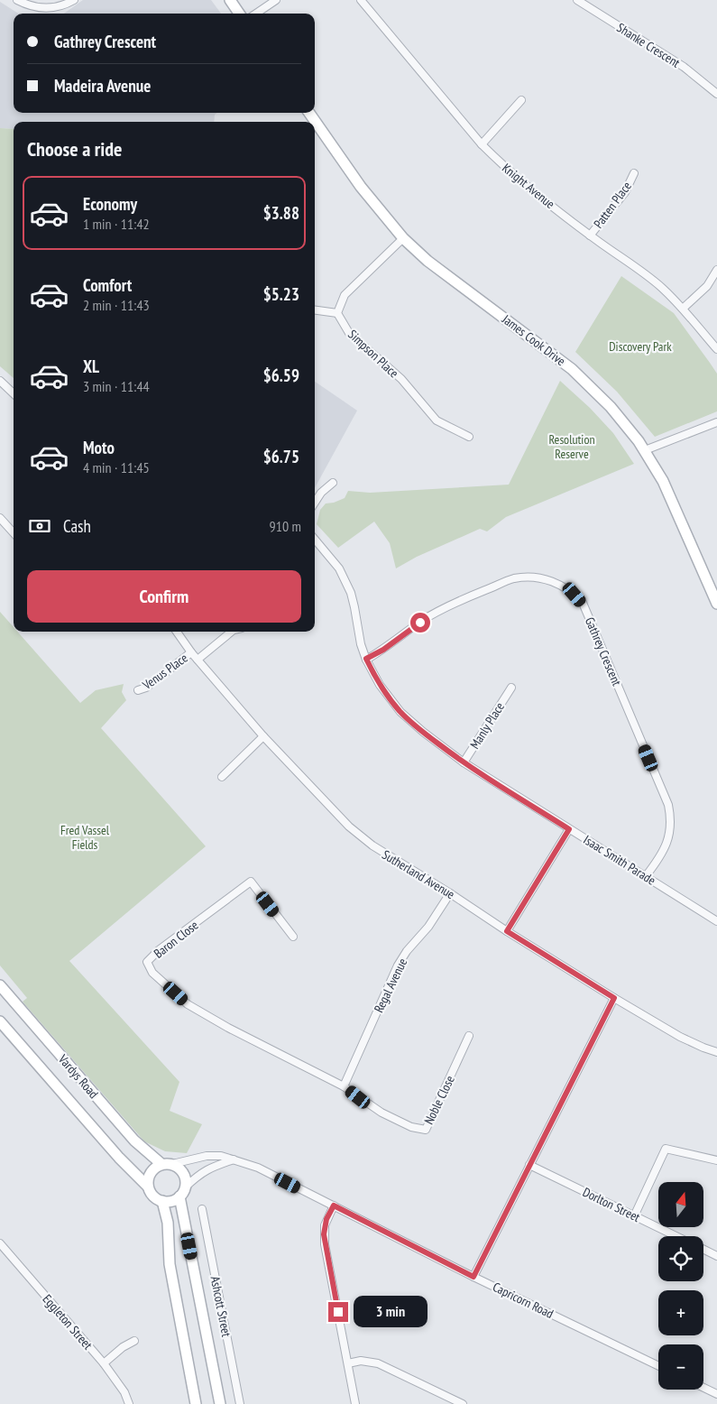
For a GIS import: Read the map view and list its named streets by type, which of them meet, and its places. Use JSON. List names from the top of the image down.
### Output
{
  "streets": {
    "main road": ["James Cook Drive", "Vardys Road"],
    "street": [
      "Shanke Crescent",
      "Knight Avenue",
      "Patten Place",
      "Simpson Place",
      "Gathrey Crescent",
      "Venus Place",
      "Manly Place",
      "Isaac Smith Parade",
      "Sutherland Avenue",
      "Baron Close",
      "Regal Avenue",
      "Noble Close",
      "Dorlton Street",
      "Capricorn Road",
      "Ashcott Street",
      "Eggleton Street"
    ]
  },
  "crossings": [
    ["Knight Avenue", "Patten Place"],
    ["Gathrey Crescent", "Isaac Smith Parade"],
    ["Venus Place", "Sutherland Avenue"],
    ["Manly Place", "Isaac Smith Parade"],
    ["Sutherland Avenue", "Regal Avenue"],
    ["Baron Close", "Regal Avenue"],
    ["Baron Close", "Noble Close"],
    ["Regal Avenue", "Noble Close"],
    ["Vardys Road", "Capricorn Road"]
  ],
  "parks": ["Discovery Park", "Resolution Reserve", "Fred Vassel Fields"],
  "north": "top",
  "page": {
    "banner": ["Gathrey Crescent", "Madeira Avenue"],
    "heading": "Choose a ride",
    "list": [
      {
        "name": "Economy",
        "note": "1 min · 11:42",
        "value": "$3.88"
      },
      {
        "name": "Comfort",
        "note": "2 min · 11:43",
        "value": "$5.23"
      },
      {
        "name": "XL",
        "note": "3 min · 11:44",
        "value": "$6.59"
      },
      {
        "name": "Moto",
        "note": "4 min · 11:45",
        "value": "$6.75"
      }
    ],
    "pay": ["Cash", "910 m"],
    "buttons": "Confirm",
    "map_buttons": ["+", "−"],
    "bubble": "3 min"
  }
}
